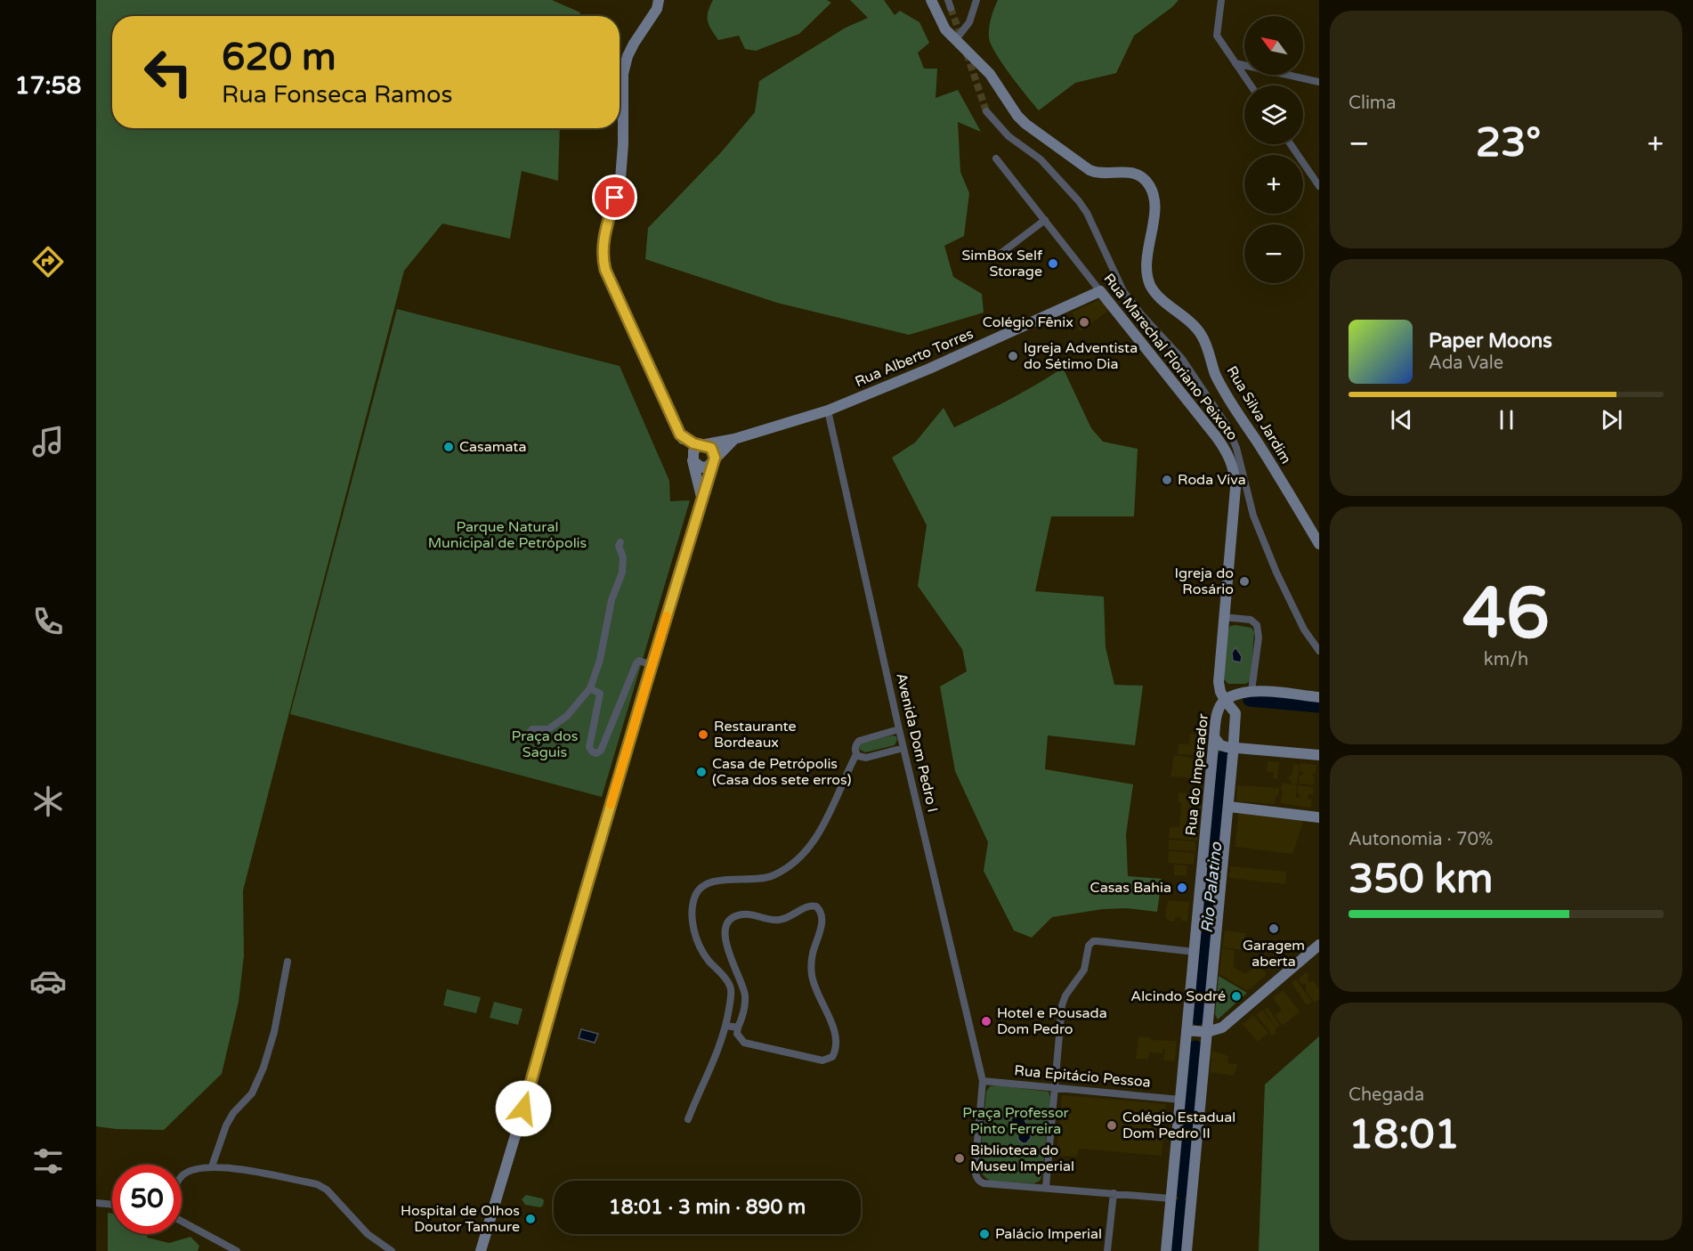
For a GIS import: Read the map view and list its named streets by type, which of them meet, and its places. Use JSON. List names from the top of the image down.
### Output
{
  "streets": {
    "main road": [
      "Rua Marechal Floriano Peixoto",
      "Rua Alberto Torres",
      "Rua Silva Jardim",
      "Rua do Imperador"
    ],
    "street": ["Avenida Dom Pedro I", "Rua Epitácio Pessoa"]
  },
  "crossings": [
    ["Rua Marechal Floriano Peixoto", "Rua Alberto Torres"],
    ["Rua Marechal Floriano Peixoto", "Rua do Imperador"],
    ["Rua Alberto Torres", "Avenida Dom Pedro I"],
    ["Avenida Dom Pedro I", "Rua Epitácio Pessoa"],
    ["Rua do Imperador", "Rua Epitácio Pessoa"]
  ],
  "water": ["Rio Palatino"],
  "parks": ["Parque Natural Municipal de Petrópolis", "Praça dos Saguis", "Praça Professor Pinto Ferreira"],
  "places": [
    "SimBox Self Storage",
    "Colégio Fênix",
    "Igreja Adventista do Sétimo Dia",
    "Casamata",
    "Roda Viva",
    "Igreja do Rosário",
    "Restaurante Bordeaux",
    "Casa de Petrópolis (Casa dos sete erros)",
    "Casas Bahia",
    "Garagem aberta",
    "Alcindo Sodré",
    "Hotel e Pousada Dom Pedro",
    "Colégio Estadual Dom Pedro II",
    "Biblioteca do Museu Imperial",
    "Hospital de Olhos Doutor Tannure",
    "Palácio Imperial"
  ],
  "north": "top left",
  "page": {
    "tabs": "17:58",
    "tile": [
      "Clima",
      ["46", "km/h"],
      ["Autonomia · 70%", "350 km"],
      ["Chegada", "18:01"]
    ],
    "map_buttons": ["+", "−"],
    "turn": ["620 m", "Rua Fonseca Ramos"],
    "heat": ["−", "23°", "+"],
    "song": ["Paper Moons", "Ada Vale"],
    "limit": "50",
    "trip": "18:01 · 3 min · 890 m"
  }
}
